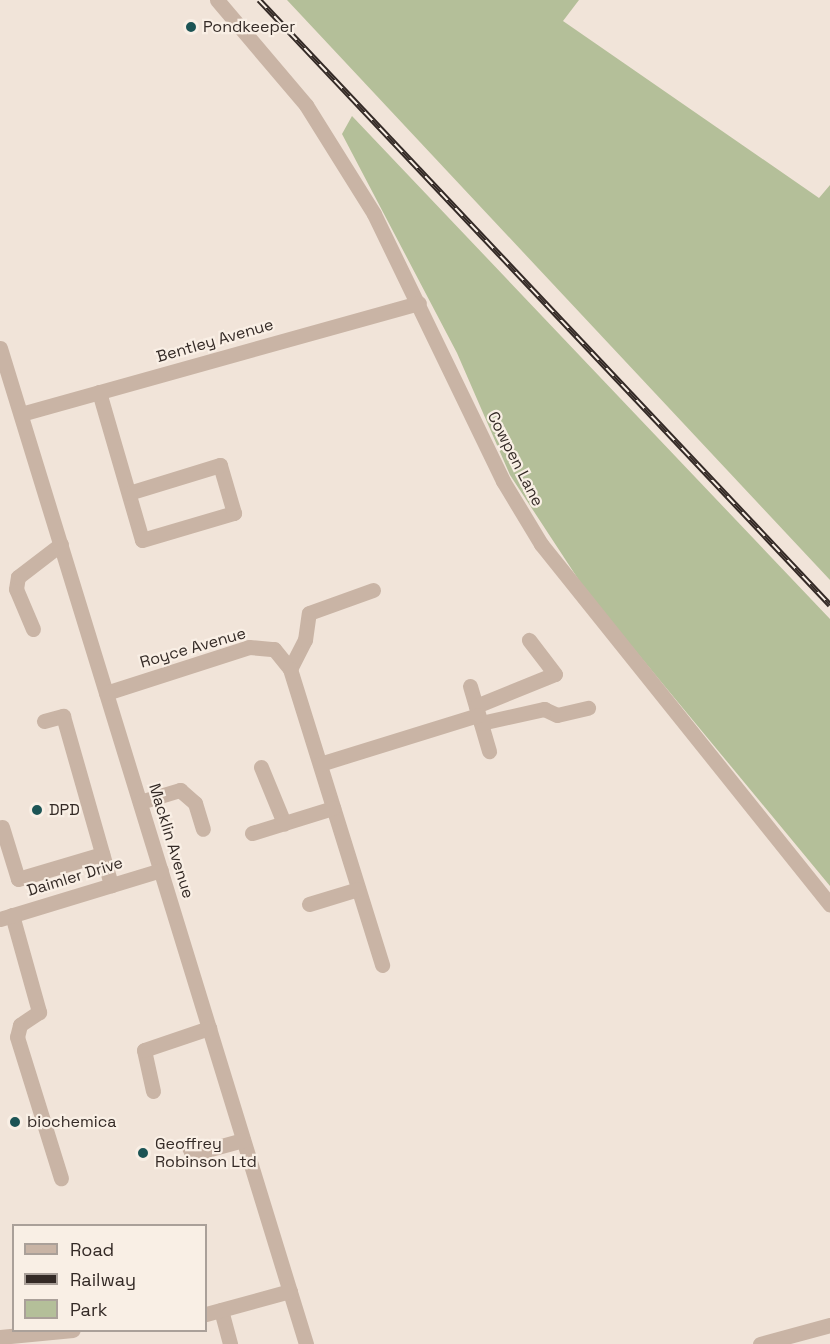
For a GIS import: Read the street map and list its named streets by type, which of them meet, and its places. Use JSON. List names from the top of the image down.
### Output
{
  "streets": {
    "street": [
      "Bentley Avenue",
      "Cowpen Lane",
      "Royce Avenue",
      "Macklin Avenue",
      "Daimler Drive"
    ]
  },
  "crossings": [
    ["Bentley Avenue", "Cowpen Lane"],
    ["Bentley Avenue", "Macklin Avenue"],
    ["Royce Avenue", "Macklin Avenue"],
    ["Macklin Avenue", "Daimler Drive"]
  ],
  "places": [
    "Pondkeeper",
    "DPD",
    "biochemica",
    "Geoffrey Robinson Ltd"
  ],
  "legend": ["Road", "Railway", "Park"]
}
